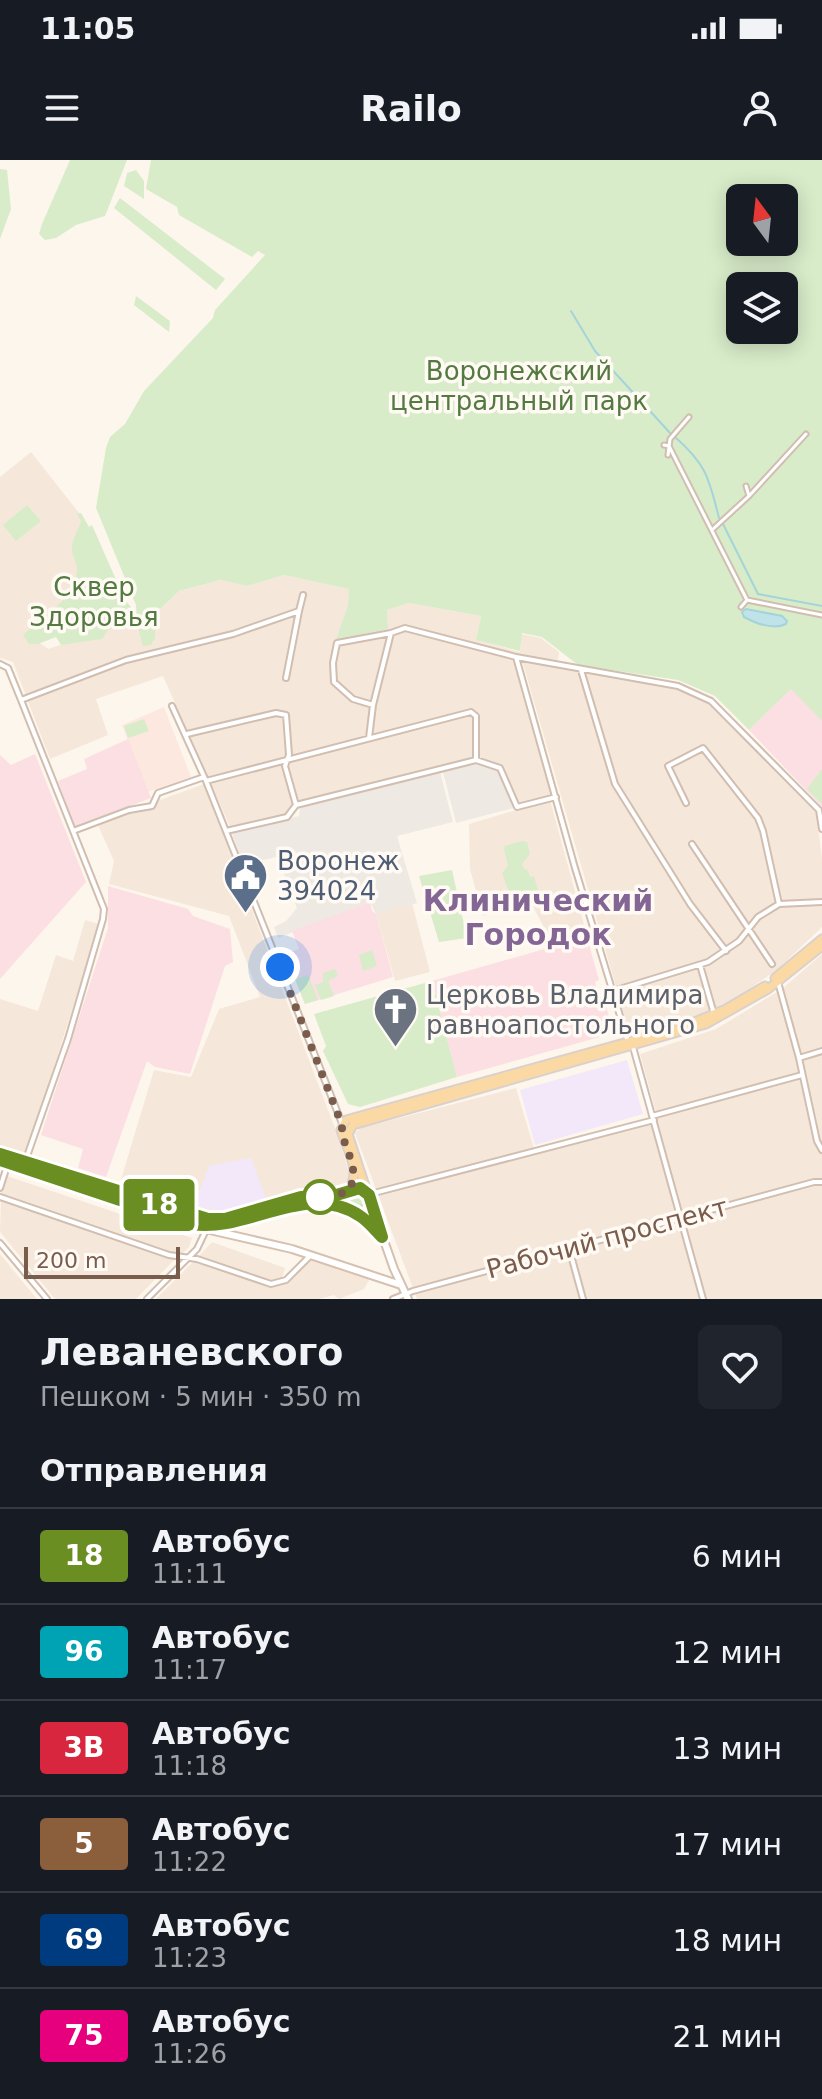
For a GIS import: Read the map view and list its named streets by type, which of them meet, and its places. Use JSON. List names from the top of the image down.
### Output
{
  "streets": {
    "street": ["Рабочий проспект"]
  },
  "districts": ["Клинический Городок"],
  "parks": ["Воронежский центральный парк", "Сквер Здоровья"],
  "places": {
    "public building": ["Воронеж 394024"],
    "church": ["Церковь Владимира равноапостольного"]
  },
  "lines": ["bus line 18"],
  "scale_bar": "200 m",
  "north": "top",
  "page": {
    "status": "11:05",
    "header": "Railo",
    "on_map": "18",
    "scale": "200 m",
    "heading": [
      ["Леваневского", "Пешком · 5 мин · 350 m"],
      "Отправления"
    ],
    "list": [
      {
        "mark": "18",
        "name": "Автобус",
        "note": "11:11",
        "value": "6 мин"
      },
      {
        "mark": "96",
        "name": "Автобус",
        "note": "11:17",
        "value": "12 мин"
      },
      {
        "mark": "3В",
        "name": "Автобус",
        "note": "11:18",
        "value": "13 мин"
      },
      {
        "mark": "5",
        "name": "Автобус",
        "note": "11:22",
        "value": "17 мин"
      },
      {
        "mark": "69",
        "name": "Автобус",
        "note": "11:23",
        "value": "18 мин"
      },
      {
        "mark": "75",
        "name": "Автобус",
        "note": "11:26",
        "value": "21 мин"
      }
    ]
  }
}
